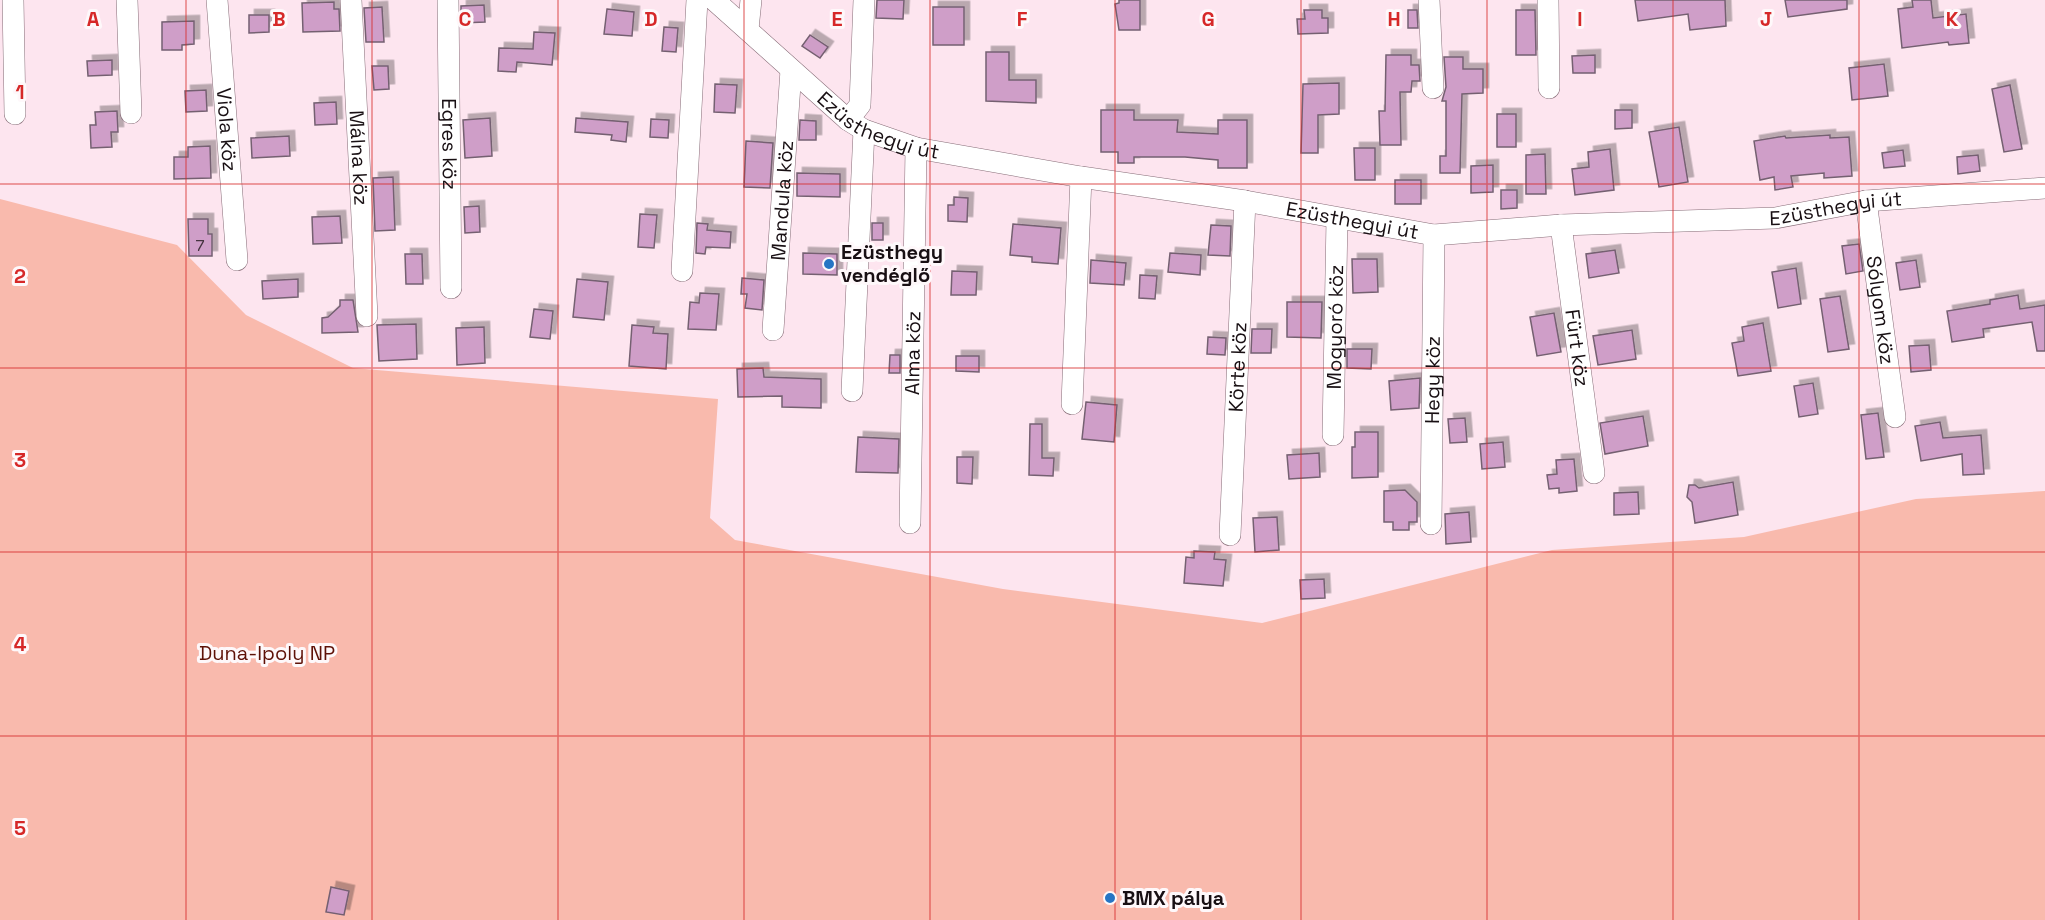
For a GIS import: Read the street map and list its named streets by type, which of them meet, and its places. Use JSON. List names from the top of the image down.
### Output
{
  "streets": {
    "street": [
      "Ezüsthegyi út",
      "Viola köz",
      "Egres köz",
      "Málna köz",
      "Mandula köz",
      "Sólyom köz",
      "Mogyoró köz",
      "Fürt köz",
      "Alma köz",
      "Körte köz",
      "Hegy köz"
    ]
  },
  "crossings": [
    ["Ezüsthegyi út", "Mandula köz"],
    ["Ezüsthegyi út", "Sólyom köz"],
    ["Ezüsthegyi út", "Mogyoró köz"],
    ["Ezüsthegyi út", "Fürt köz"],
    ["Ezüsthegyi út", "Alma köz"],
    ["Ezüsthegyi út", "Körte köz"],
    ["Ezüsthegyi út", "Hegy köz"]
  ],
  "parks": ["Duna-Ipoly NP"],
  "places": ["Ezüsthegy vendéglő", "BMX pálya"],
  "house_numbers": ["7"],
  "grid": {
    "columns": [
      "A",
      "B",
      "C",
      "D",
      "E",
      "F",
      "G",
      "H",
      "I",
      "J",
      "K"
    ],
    "rows": [
      "1",
      "2",
      "3",
      "4",
      "5"
    ]
  }
}
